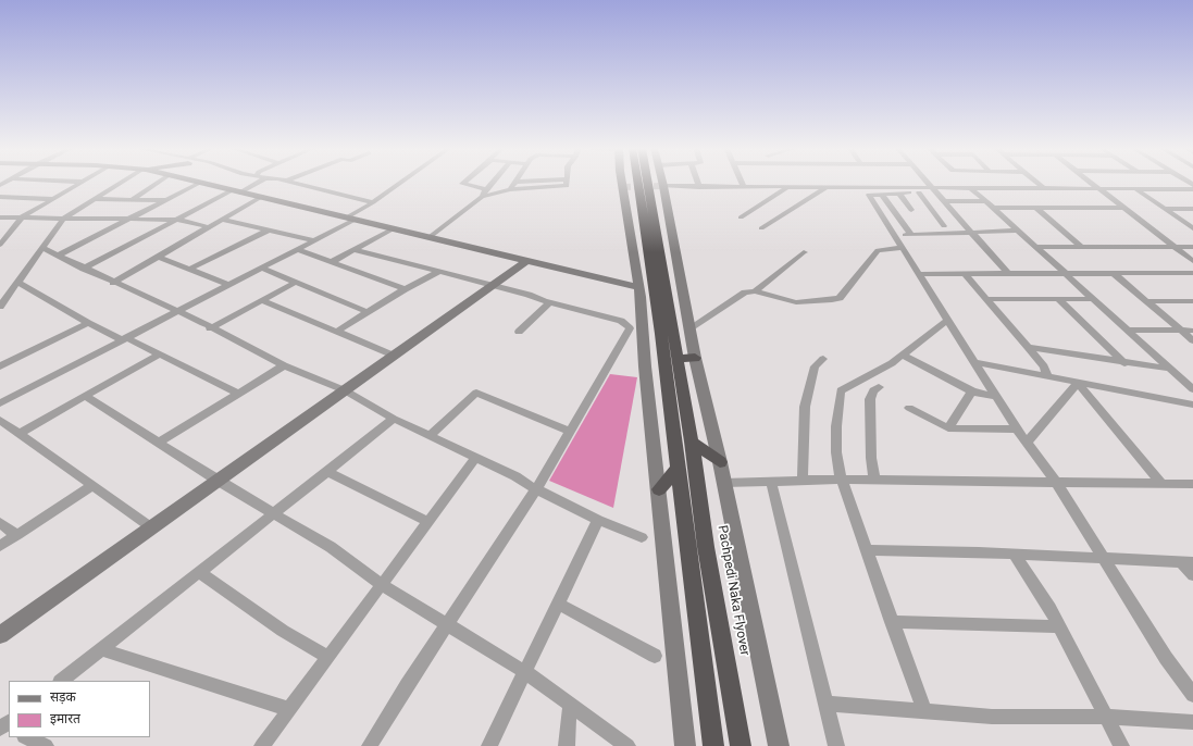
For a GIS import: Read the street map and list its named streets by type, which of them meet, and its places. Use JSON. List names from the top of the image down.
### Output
{
  "streets": {
    "highway": ["Pachpedi Naka Flyover"]
  },
  "legend": ["सड़क", "इमारत"]
}
